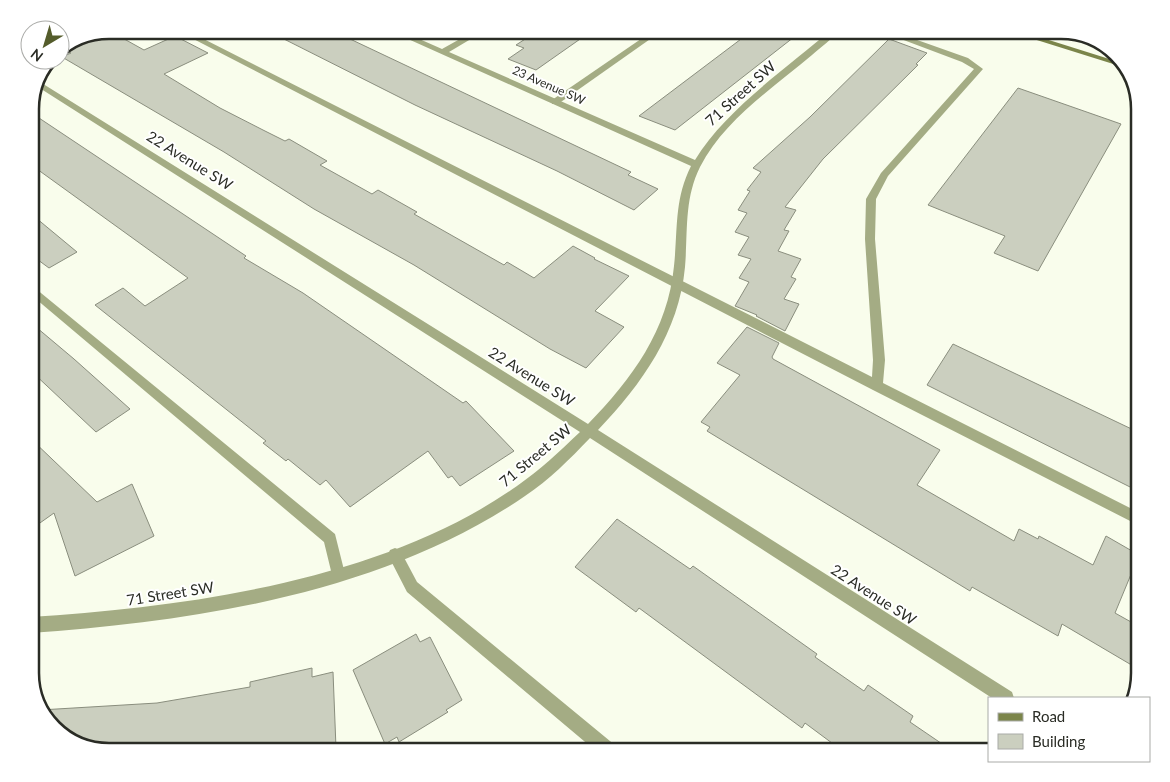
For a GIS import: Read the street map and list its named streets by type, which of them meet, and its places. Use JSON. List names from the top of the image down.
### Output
{
  "streets": {
    "street": ["23 Avenue SW", "71 Street SW", "22 Avenue SW"]
  },
  "crossings": [
    ["23 Avenue SW", "71 Street SW"],
    ["71 Street SW", "22 Avenue SW"]
  ],
  "legend": ["Road", "Building"],
  "north": "bottom left"
}
